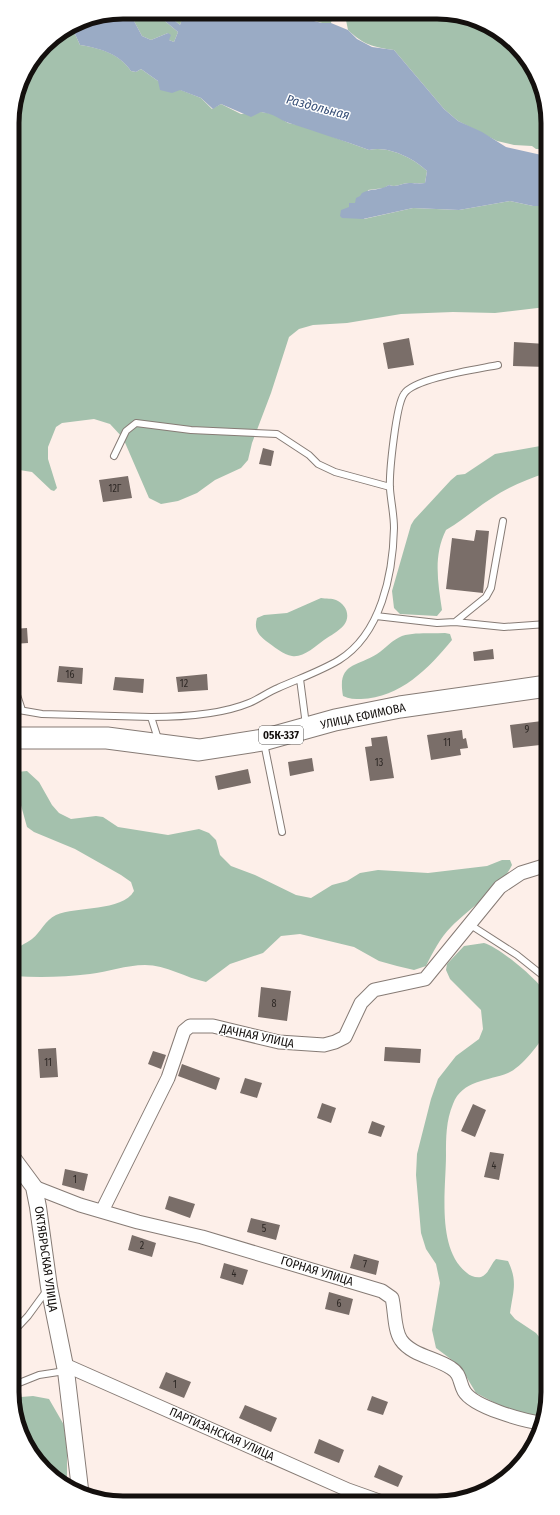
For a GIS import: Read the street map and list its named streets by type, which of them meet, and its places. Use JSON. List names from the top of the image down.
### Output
{
  "streets": {
    "main road": ["УЛИЦА ЕФИМОВА", "05К-337"],
    "street": [
      "ДАЧНАЯ УЛИЦА",
      "ОКТЯБРЬСКАЯ УЛИЦА",
      "ГОРНАЯ УЛИЦА",
      "ПАРТИЗАНСКАЯ УЛИЦА"
    ]
  },
  "crossings": [
    ["ДАЧНАЯ УЛИЦА", "ГОРНАЯ УЛИЦА"],
    ["ОКТЯБРЬСКАЯ УЛИЦА", "ГОРНАЯ УЛИЦА"],
    ["ОКТЯБРЬСКАЯ УЛИЦА", "ПАРТИЗАНСКАЯ УЛИЦА"]
  ],
  "water": ["Раздольная"],
  "house_numbers": [
    "12Г",
    "16",
    "12",
    "9",
    "11",
    "13",
    "8",
    "11",
    "4",
    "1",
    "5",
    "2",
    "7",
    "4",
    "6",
    "1"
  ]
}
